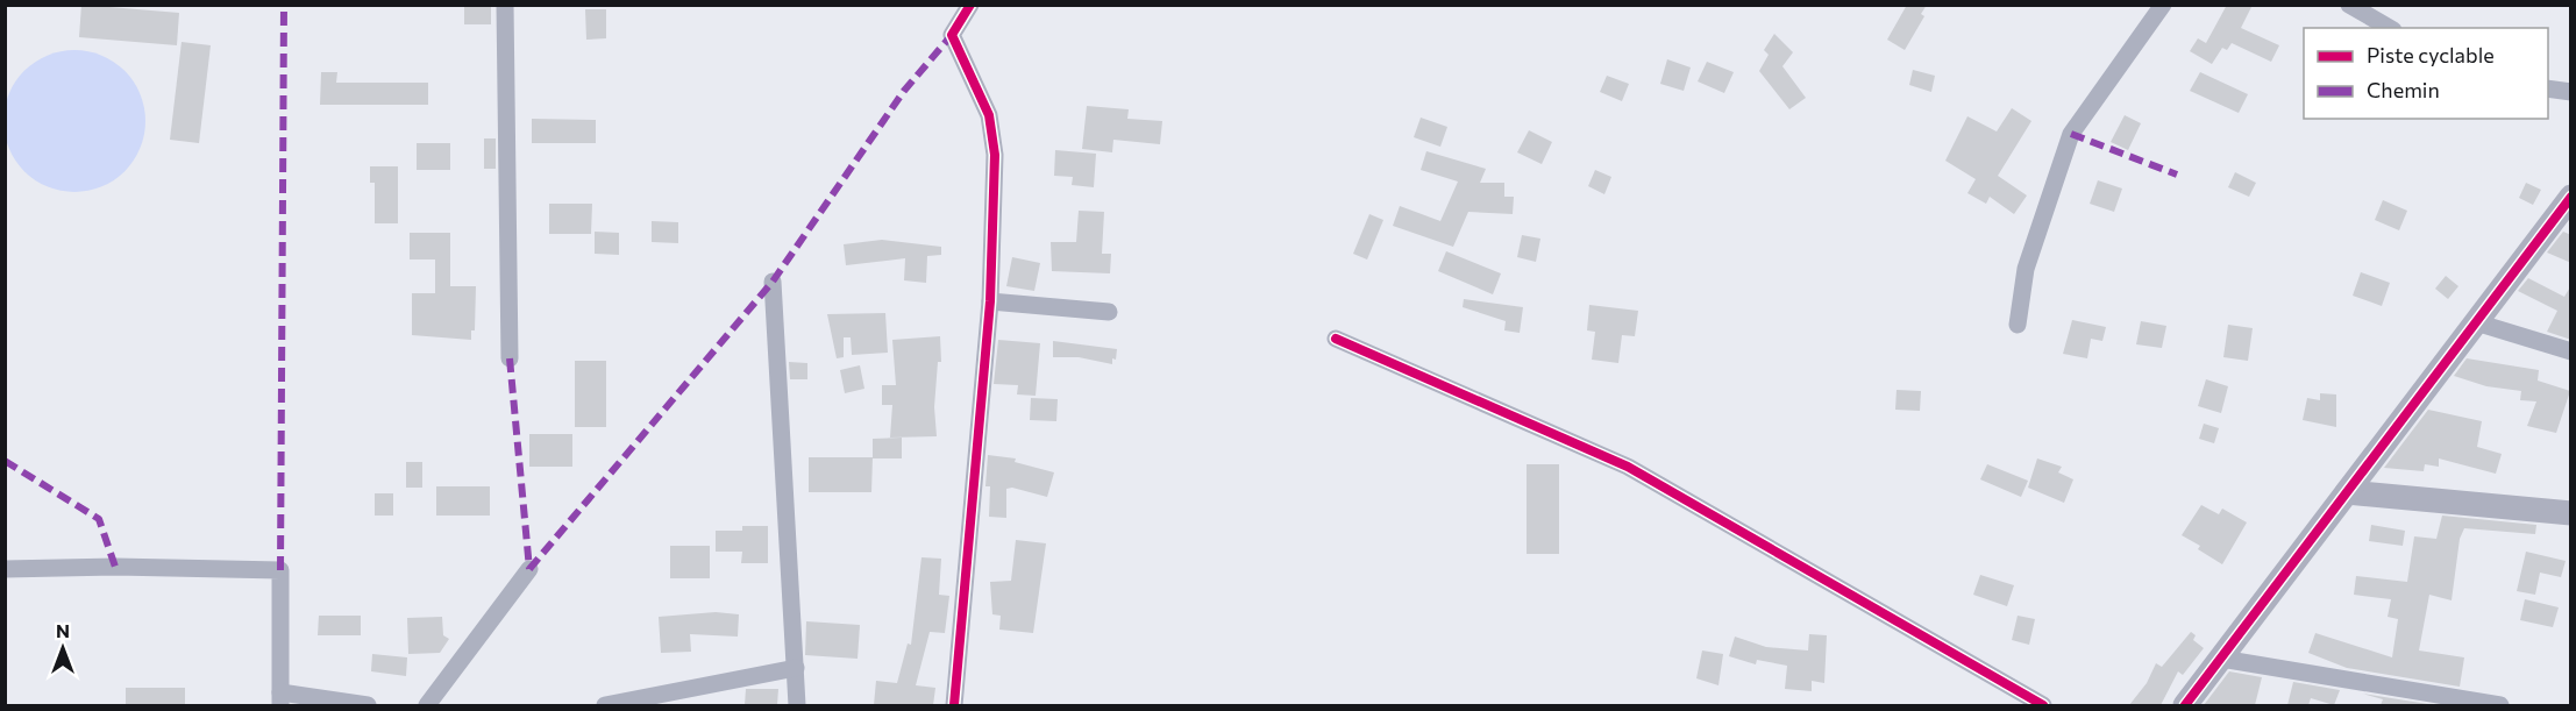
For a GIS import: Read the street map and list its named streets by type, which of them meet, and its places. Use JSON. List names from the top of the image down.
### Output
{
  "legend": ["Piste cyclable", "Chemin"],
  "north": "top"
}
